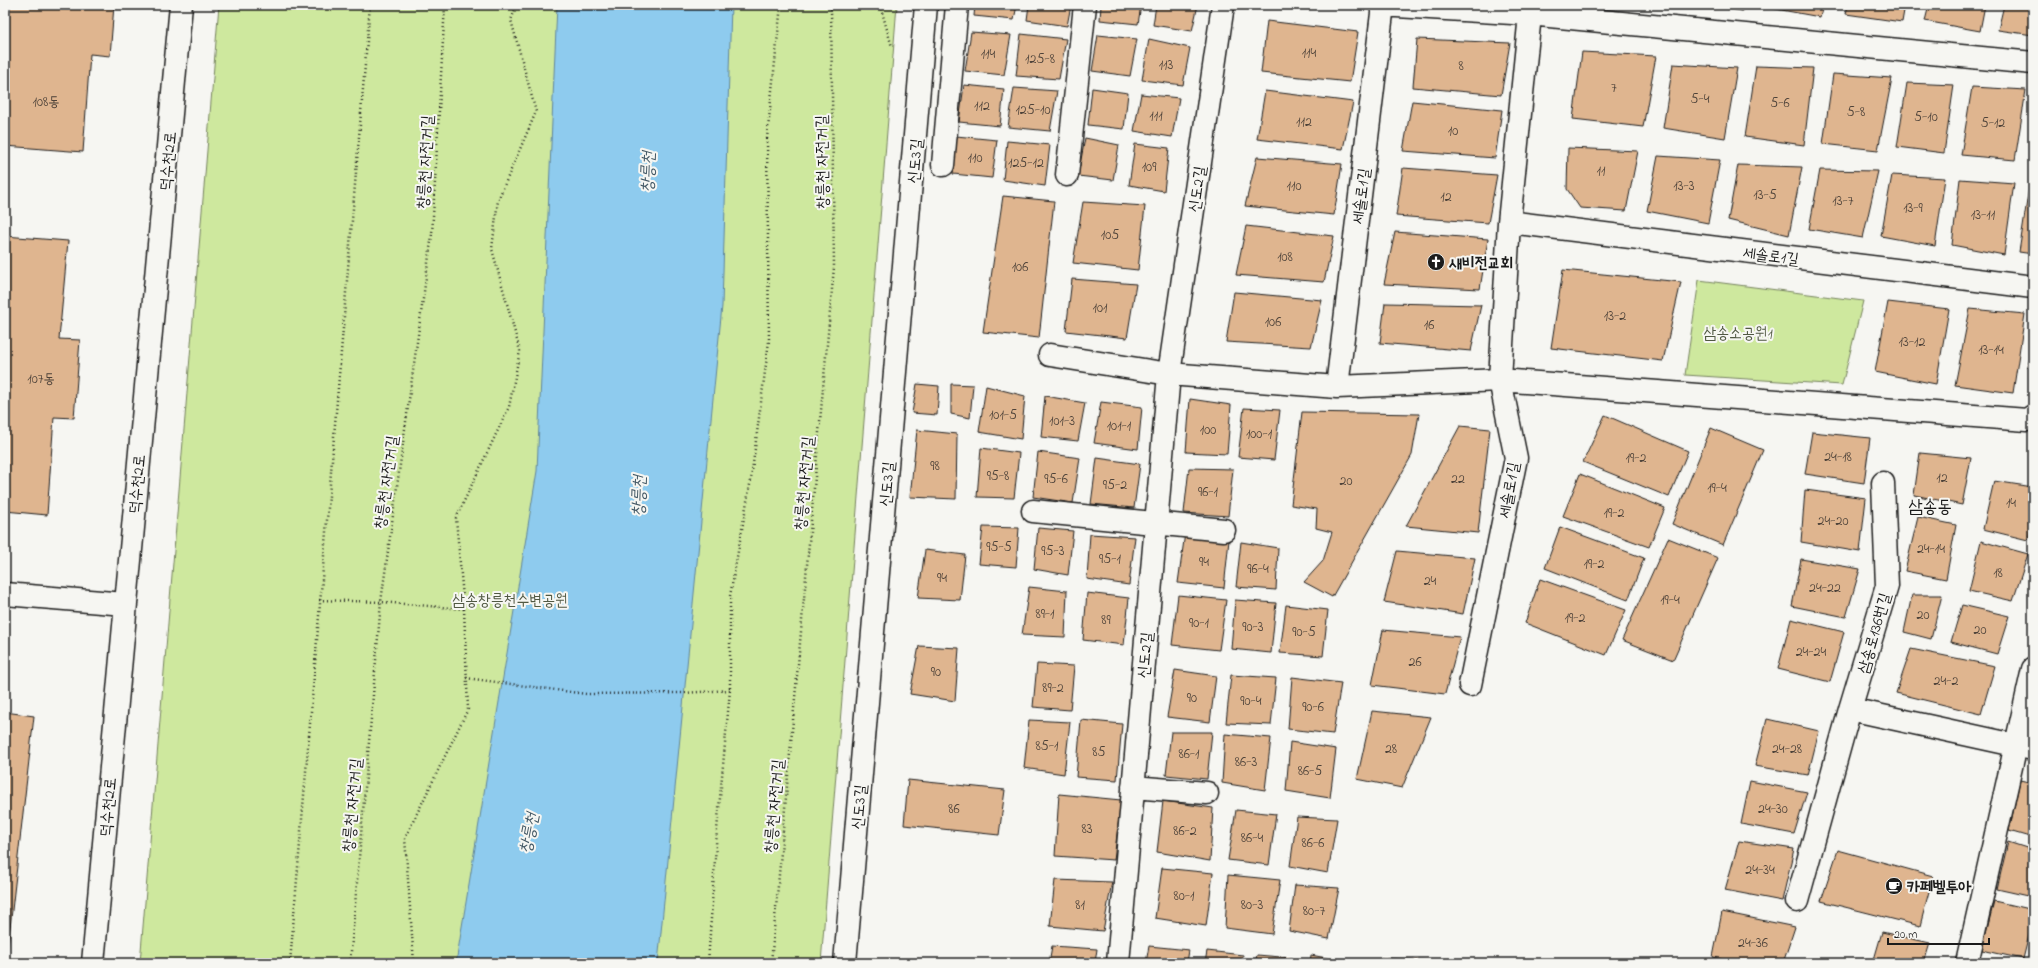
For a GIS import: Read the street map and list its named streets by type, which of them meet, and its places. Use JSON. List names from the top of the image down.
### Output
{
  "streets": {
    "street": [
      "덕수천2로",
      "신도3길",
      "신도2길",
      "세솔로1길",
      "삼송로136번길"
    ],
    "path": ["창릉천 자전거길"]
  },
  "districts": ["삼송동"],
  "water": ["창릉천"],
  "parks": ["삼송소공원1", "삼송창릉천수변공원"],
  "places": {
    "church": ["새비전교회"],
    "cafe": ["카페벨투아"]
  },
  "house_numbers": [
    "114",
    "114",
    "125-8",
    "113",
    "8",
    "7",
    "5-4",
    "108동",
    "5-6",
    "112",
    "125-10",
    "5-8",
    "111",
    "5-10",
    "112",
    "5-12",
    "10",
    "110",
    "125-12",
    "109",
    "11",
    "110",
    "13-3",
    "13-5",
    "12",
    "13-7",
    "13-9",
    "13-11",
    "105",
    "108",
    "106",
    "101",
    "13-2",
    "106",
    "16",
    "13-12",
    "13-14",
    "107동",
    "101-5",
    "101-3",
    "101-1",
    "100",
    "100-1",
    "24-18",
    "19-2",
    "98",
    "95-8",
    "12",
    "95-6",
    "22",
    "20",
    "95-2",
    "19-4",
    "96-1",
    "14",
    "19-2",
    "24-20",
    "95-5",
    "24-14",
    "95-3",
    "95-1",
    "94",
    "19-2",
    "96-4",
    "18",
    "94",
    "24",
    "24-22",
    "19-4",
    "89-1",
    "20",
    "19-2",
    "89",
    "90-1",
    "90-3",
    "20",
    "90-5",
    "24-24",
    "26",
    "90",
    "24-2",
    "89-2",
    "90",
    "90-4",
    "90-6",
    "85-1",
    "28",
    "24-28",
    "85",
    "86-1",
    "86-3",
    "86-5",
    "86",
    "24-30",
    "83",
    "86-2",
    "86-4",
    "86-6",
    "24-34",
    "80-1",
    "81",
    "80-3",
    "80-7",
    "24-36"
  ],
  "scale_bar": "20 m"
}
